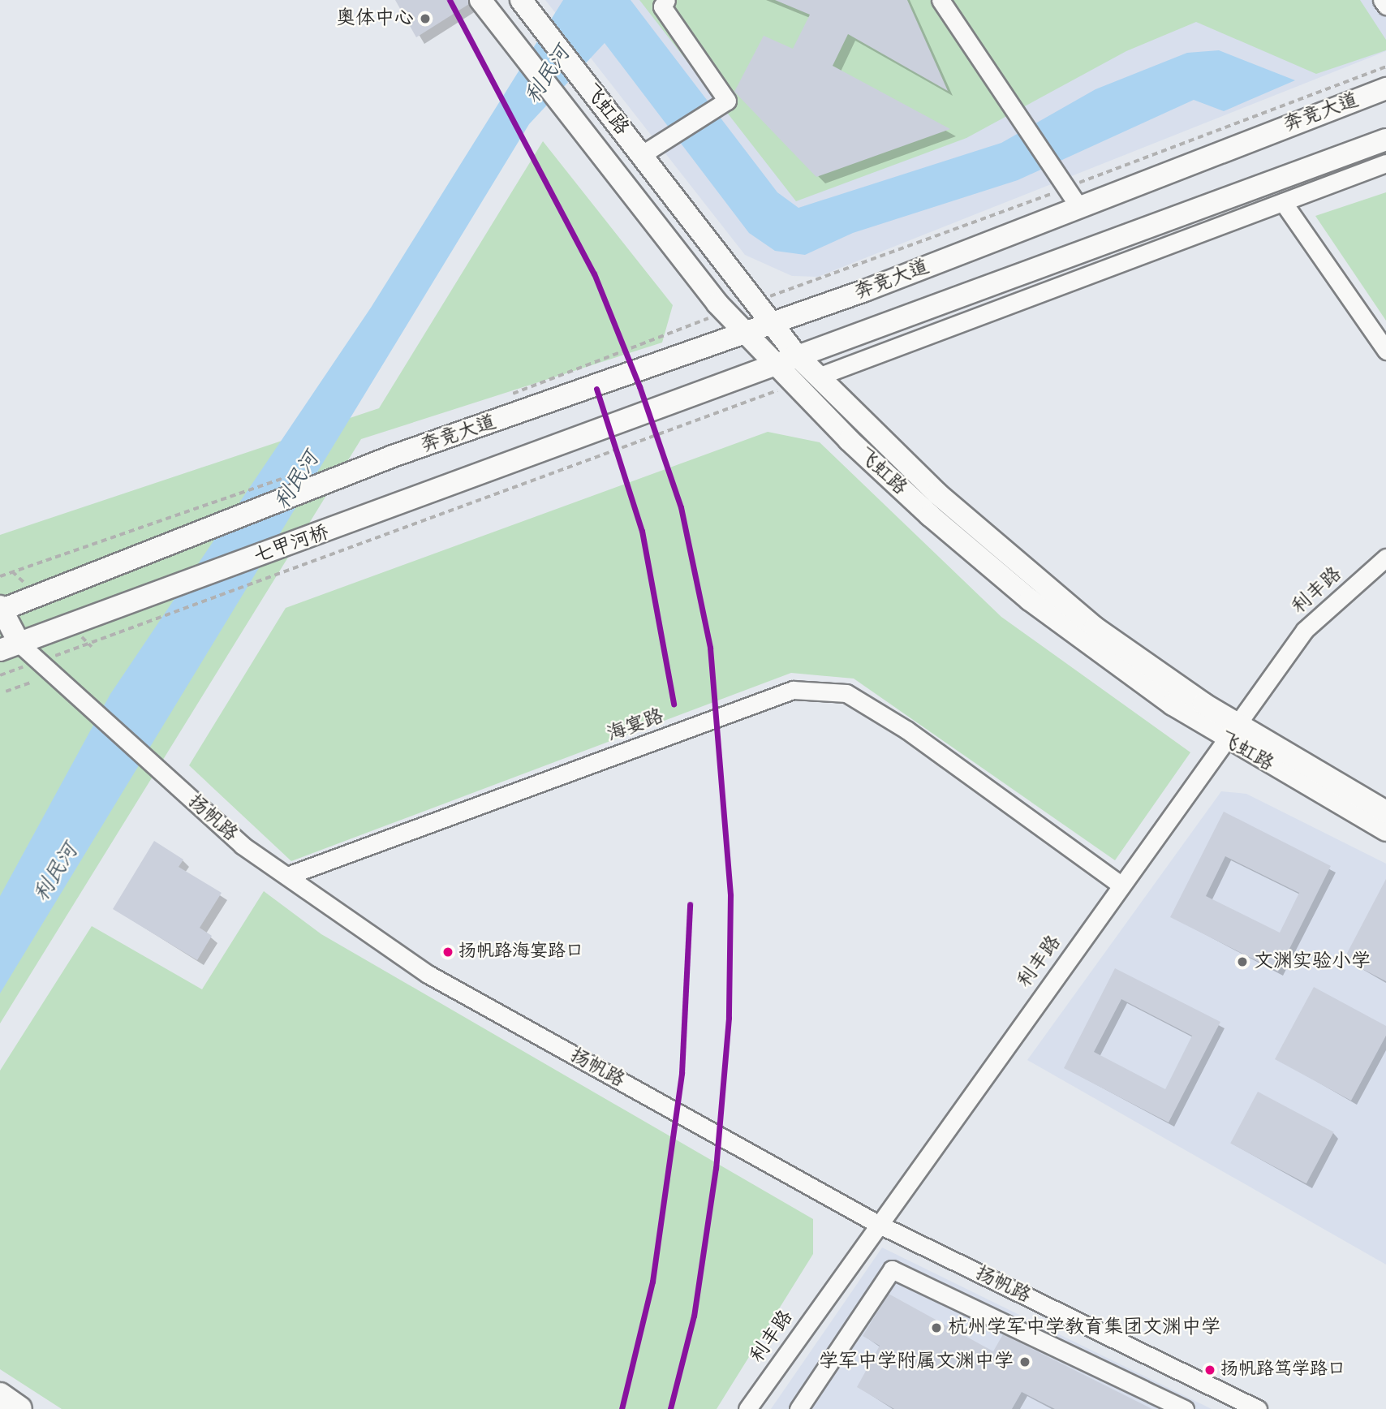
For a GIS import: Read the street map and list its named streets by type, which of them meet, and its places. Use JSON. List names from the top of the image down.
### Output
{
  "streets": {
    "main road": [
      "飞虹路",
      "奔竞大道",
      "七甲河桥",
      "扬帆路"
    ],
    "street": ["利丰路", "海宴路"]
  },
  "crossings": [
    ["飞虹路", "奔竞大道"],
    ["飞虹路", "利丰路"],
    ["奔竞大道", "七甲河桥"],
    ["七甲河桥", "扬帆路"],
    ["利丰路", "海宴路"],
    ["利丰路", "扬帆路"],
    ["海宴路", "扬帆路"]
  ],
  "water": ["利民河"],
  "places": [
    "奥体中心",
    "扬帆路海宴路口",
    "文渊实验小学",
    "杭州学军中学教育集团文渊中学",
    "学军中学附属文渊中学",
    "扬帆路笃学路口"
  ]
}
